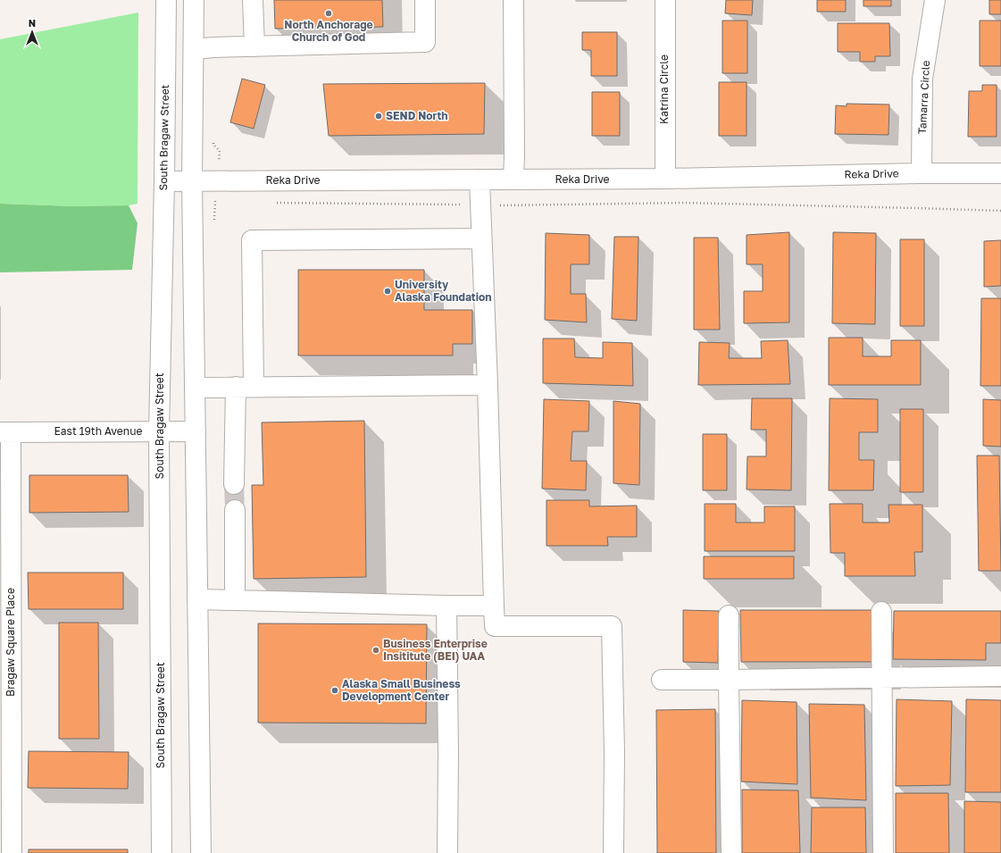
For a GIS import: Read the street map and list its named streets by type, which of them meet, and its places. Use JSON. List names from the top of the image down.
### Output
{
  "streets": {
    "street": [
      "Katrina Circle",
      "Tamarra Circle",
      "South Bragaw Street",
      "Reka Drive",
      "East 19th Avenue",
      "Bragaw Square Place"
    ]
  },
  "crossings": [
    ["Katrina Circle", "Reka Drive"],
    ["Tamarra Circle", "Reka Drive"],
    ["South Bragaw Street", "Reka Drive"],
    ["South Bragaw Street", "East 19th Avenue"],
    ["East 19th Avenue", "Bragaw Square Place"]
  ],
  "places": [
    "North Anchorage Church of God",
    "SEND North",
    "University Alaska Foundation",
    "Business Enterprise Insititute (BEI) UAA",
    "Alaska Small Business Development Center"
  ],
  "north": "top"
}
